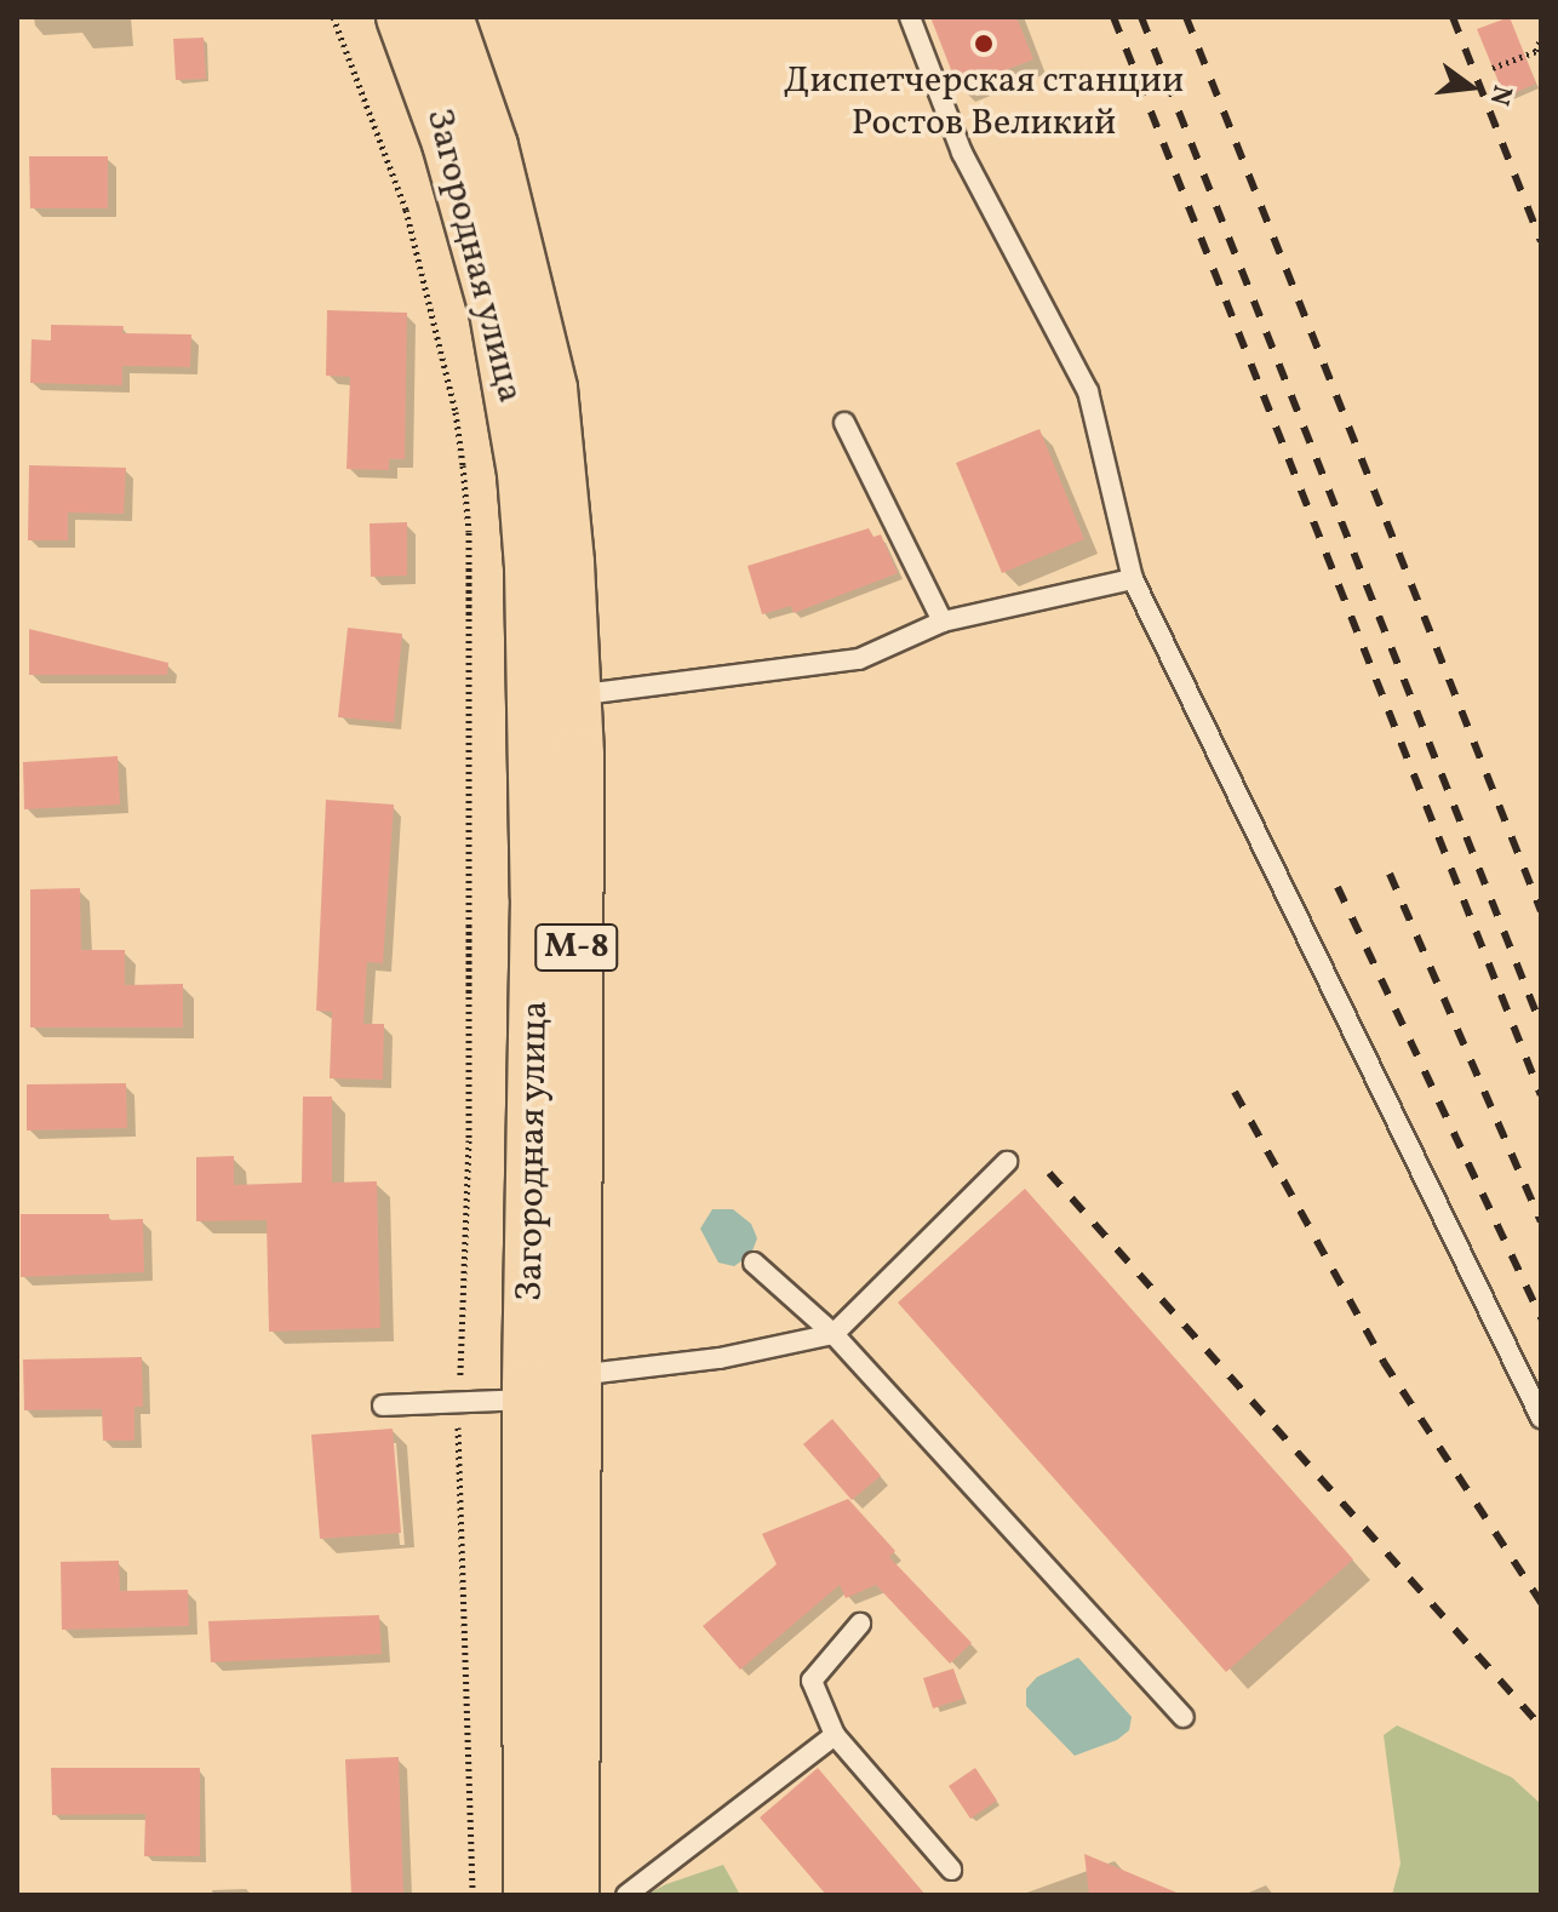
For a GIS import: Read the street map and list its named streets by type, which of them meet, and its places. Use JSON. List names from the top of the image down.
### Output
{
  "streets": {
    "highway": ["Загородная улица", "М-8"]
  },
  "places": ["Диспетчерская станции Ростов Великий"],
  "north": "right"
}
